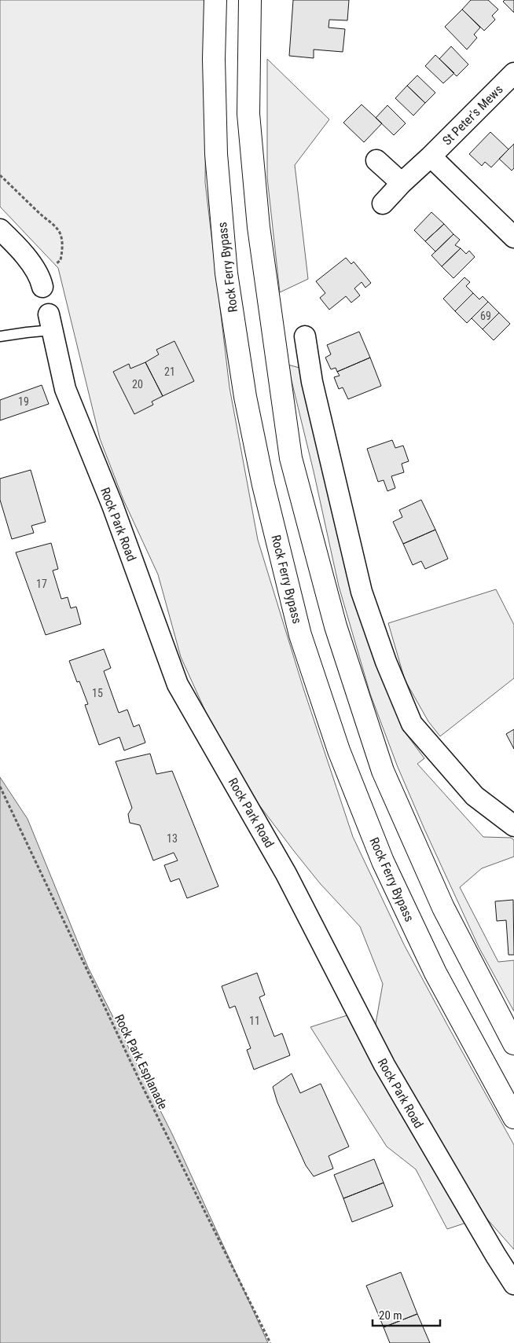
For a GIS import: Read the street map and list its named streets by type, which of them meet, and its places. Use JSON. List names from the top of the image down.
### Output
{
  "streets": {
    "highway": ["Rock Ferry Bypass"],
    "street": ["St Peter's Mews", "Rock Park Road"],
    "path": ["Rock Park Esplanade"]
  },
  "house_numbers": [
    "69",
    "21",
    "20",
    "19",
    "17",
    "15",
    "13",
    "11"
  ],
  "scale_bar": "20 m"
}
